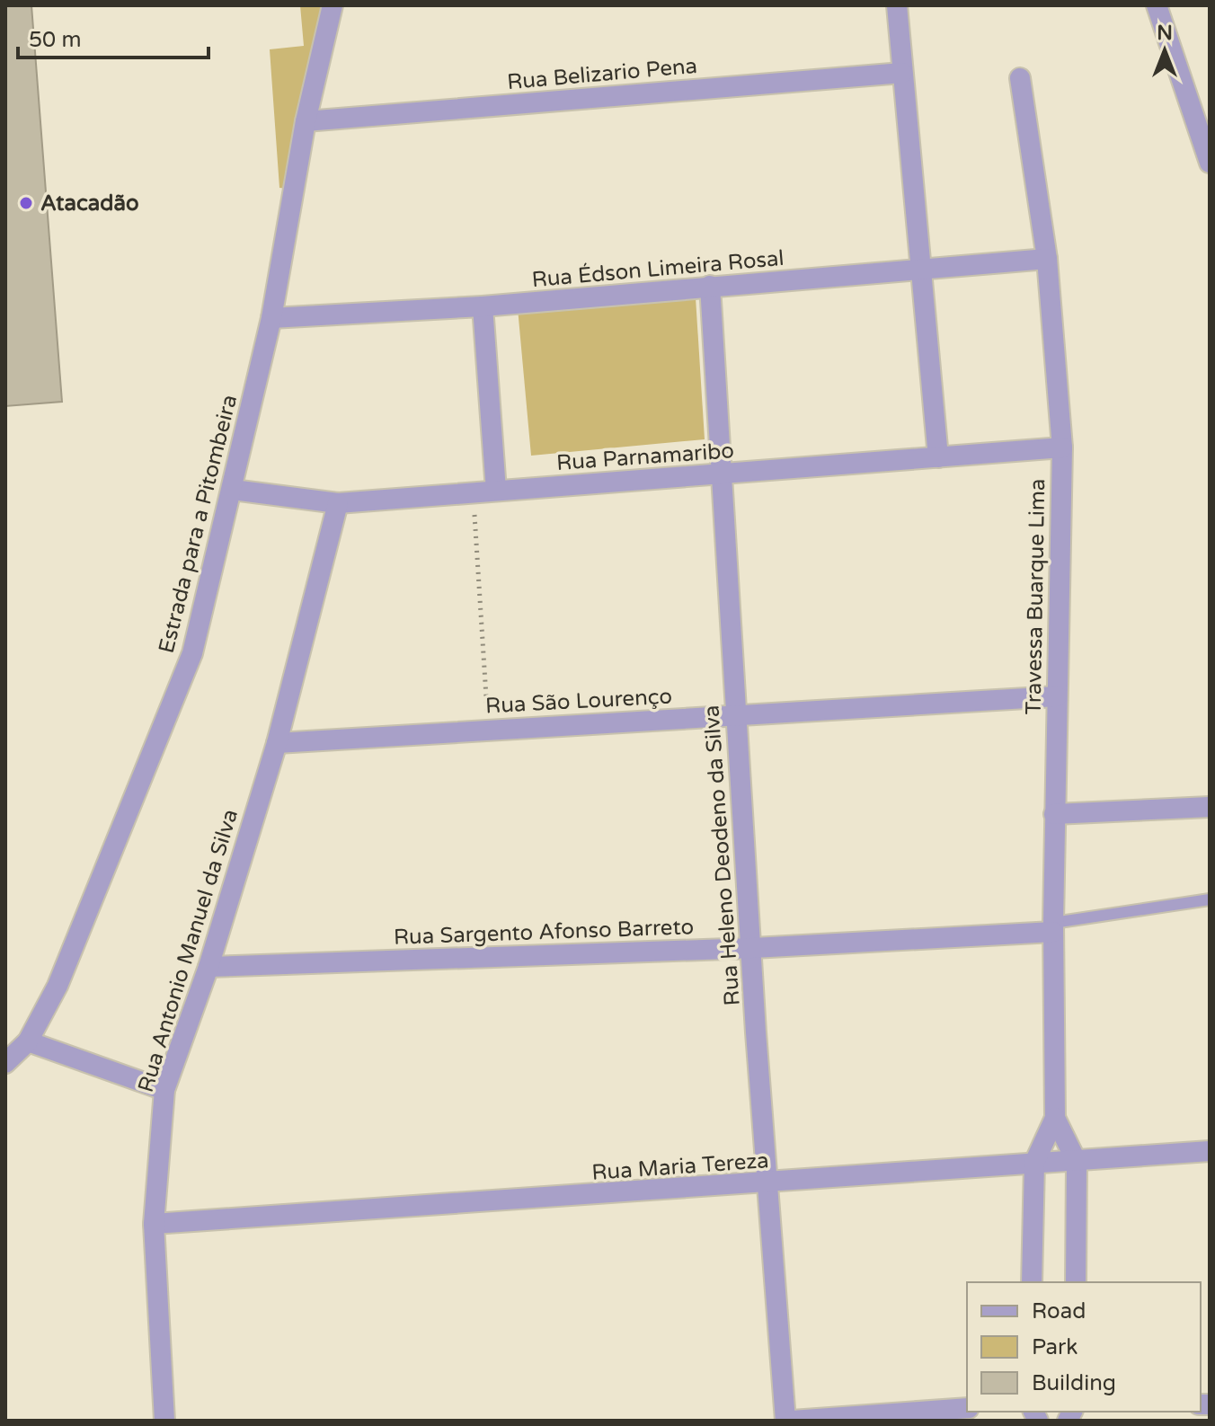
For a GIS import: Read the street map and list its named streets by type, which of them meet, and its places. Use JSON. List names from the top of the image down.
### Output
{
  "streets": {
    "street": [
      "Rua Belizario Pena",
      "Rua Édson Limeira Rosal",
      "Rua Parnamaribo",
      "Estrada para a Pitombeira",
      "Travessa Buarque Lima",
      "Rua São Lourenço",
      "Rua Heleno Deodeno da Silva",
      "Rua Sargento Afonso Barreto",
      "Rua Antonio Manuel da Silva",
      "Rua Maria Tereza"
    ]
  },
  "crossings": [
    ["Rua Belizario Pena", "Estrada para a Pitombeira"],
    ["Rua Édson Limeira Rosal", "Estrada para a Pitombeira"],
    ["Rua Édson Limeira Rosal", "Travessa Buarque Lima"],
    ["Rua Édson Limeira Rosal", "Rua Heleno Deodeno da Silva"],
    ["Rua Parnamaribo", "Estrada para a Pitombeira"],
    ["Rua Parnamaribo", "Travessa Buarque Lima"],
    ["Rua Parnamaribo", "Rua Heleno Deodeno da Silva"],
    ["Rua Parnamaribo", "Rua Antonio Manuel da Silva"],
    ["Travessa Buarque Lima", "Rua São Lourenço"],
    ["Travessa Buarque Lima", "Rua Sargento Afonso Barreto"],
    ["Rua São Lourenço", "Rua Heleno Deodeno da Silva"],
    ["Rua São Lourenço", "Rua Antonio Manuel da Silva"],
    ["Rua Heleno Deodeno da Silva", "Rua Sargento Afonso Barreto"],
    ["Rua Heleno Deodeno da Silva", "Rua Maria Tereza"],
    ["Rua Sargento Afonso Barreto", "Rua Antonio Manuel da Silva"],
    ["Rua Antonio Manuel da Silva", "Rua Maria Tereza"]
  ],
  "places": ["Atacadão"],
  "legend": ["Road", "Park", "Building"],
  "scale_bar": "50 m",
  "north": "top"
}
